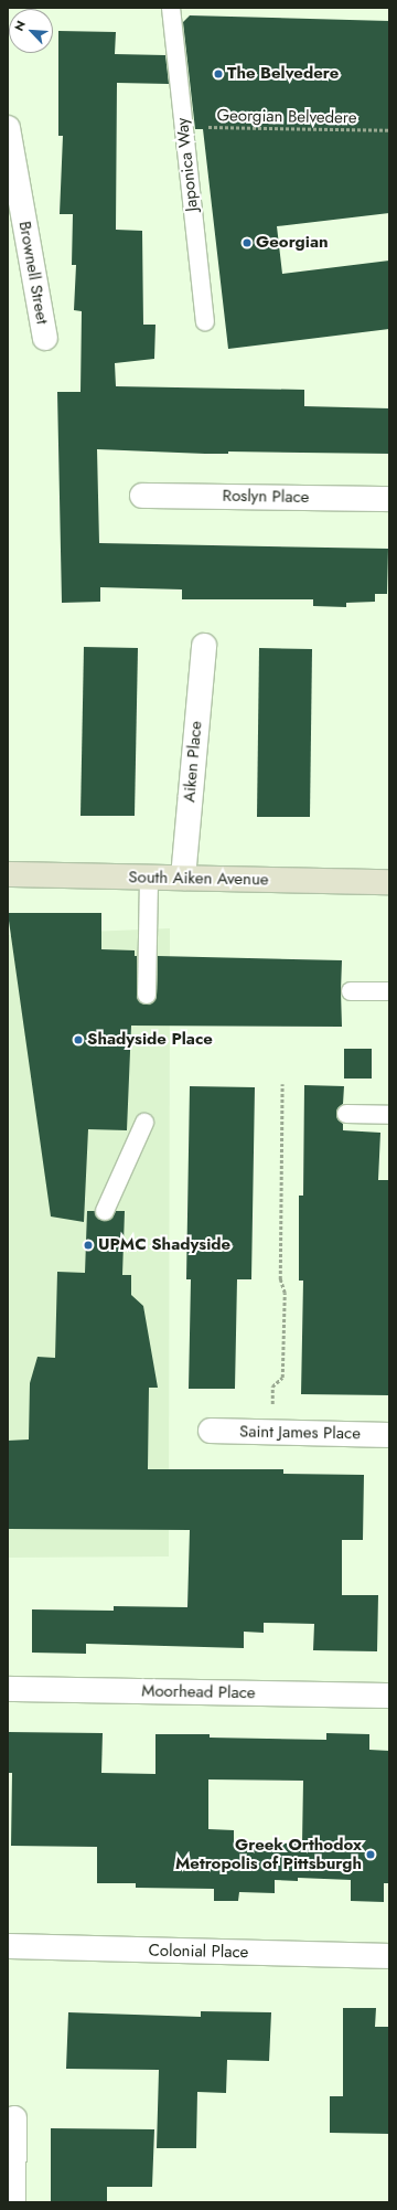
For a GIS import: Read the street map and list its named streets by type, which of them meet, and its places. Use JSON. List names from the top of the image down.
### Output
{
  "streets": {
    "main road": ["South Aiken Avenue"],
    "street": [
      "Brownell Street",
      "Roslyn Place",
      "Aiken Place",
      "Saint James Place",
      "Moorhead Place",
      "Colonial Place"
    ],
    "lane": ["Japonica Way"],
    "path": ["Georgian Belvedere"]
  },
  "crossings": [
    ["Georgian Belvedere", "Japonica Way"],
    ["Aiken Place", "South Aiken Avenue"]
  ],
  "places": [
    "The Belvedere",
    "Georgian",
    "Shadyside Place",
    "UPMC Shadyside",
    "Greek Orthodox Metropolis of Pittsburgh"
  ],
  "north": "top left"
}
